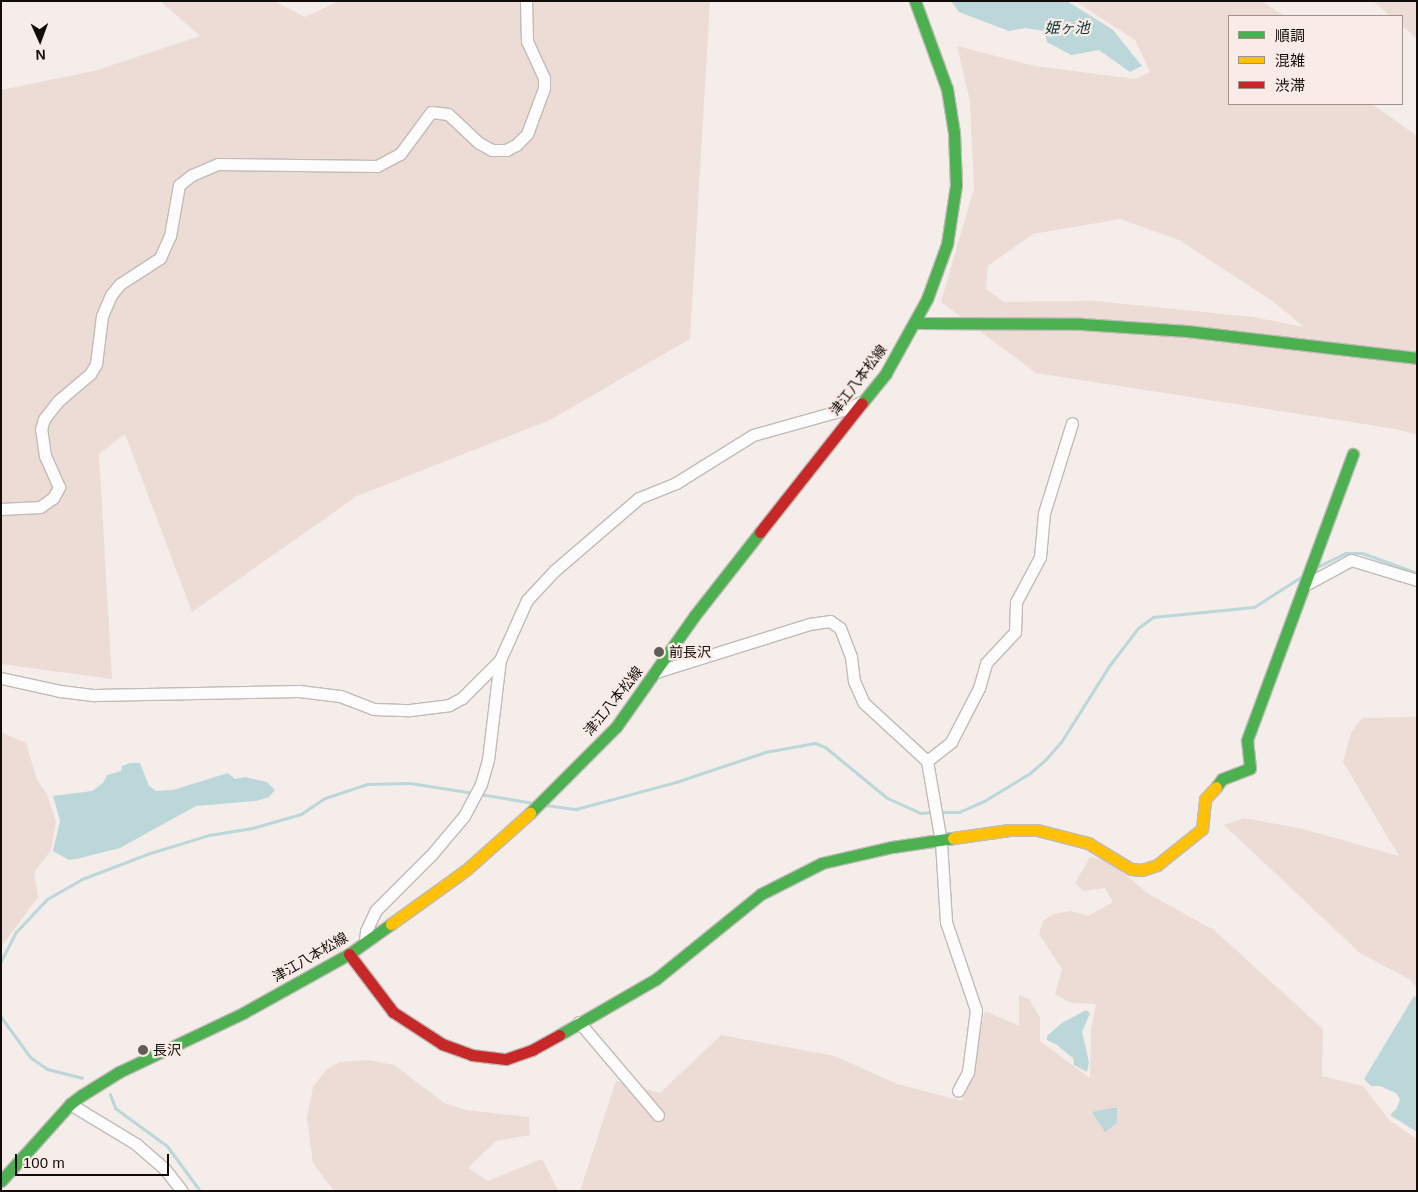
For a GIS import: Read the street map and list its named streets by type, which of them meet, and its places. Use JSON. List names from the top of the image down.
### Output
{
  "streets": {
    "street": ["津江八本松線"]
  },
  "water": ["姫ヶ池"],
  "places": ["前長沢", "長沢"],
  "legend": ["順調", "混雑", "渋滞"],
  "scale_bar": "100 m",
  "north": "bottom"
}
